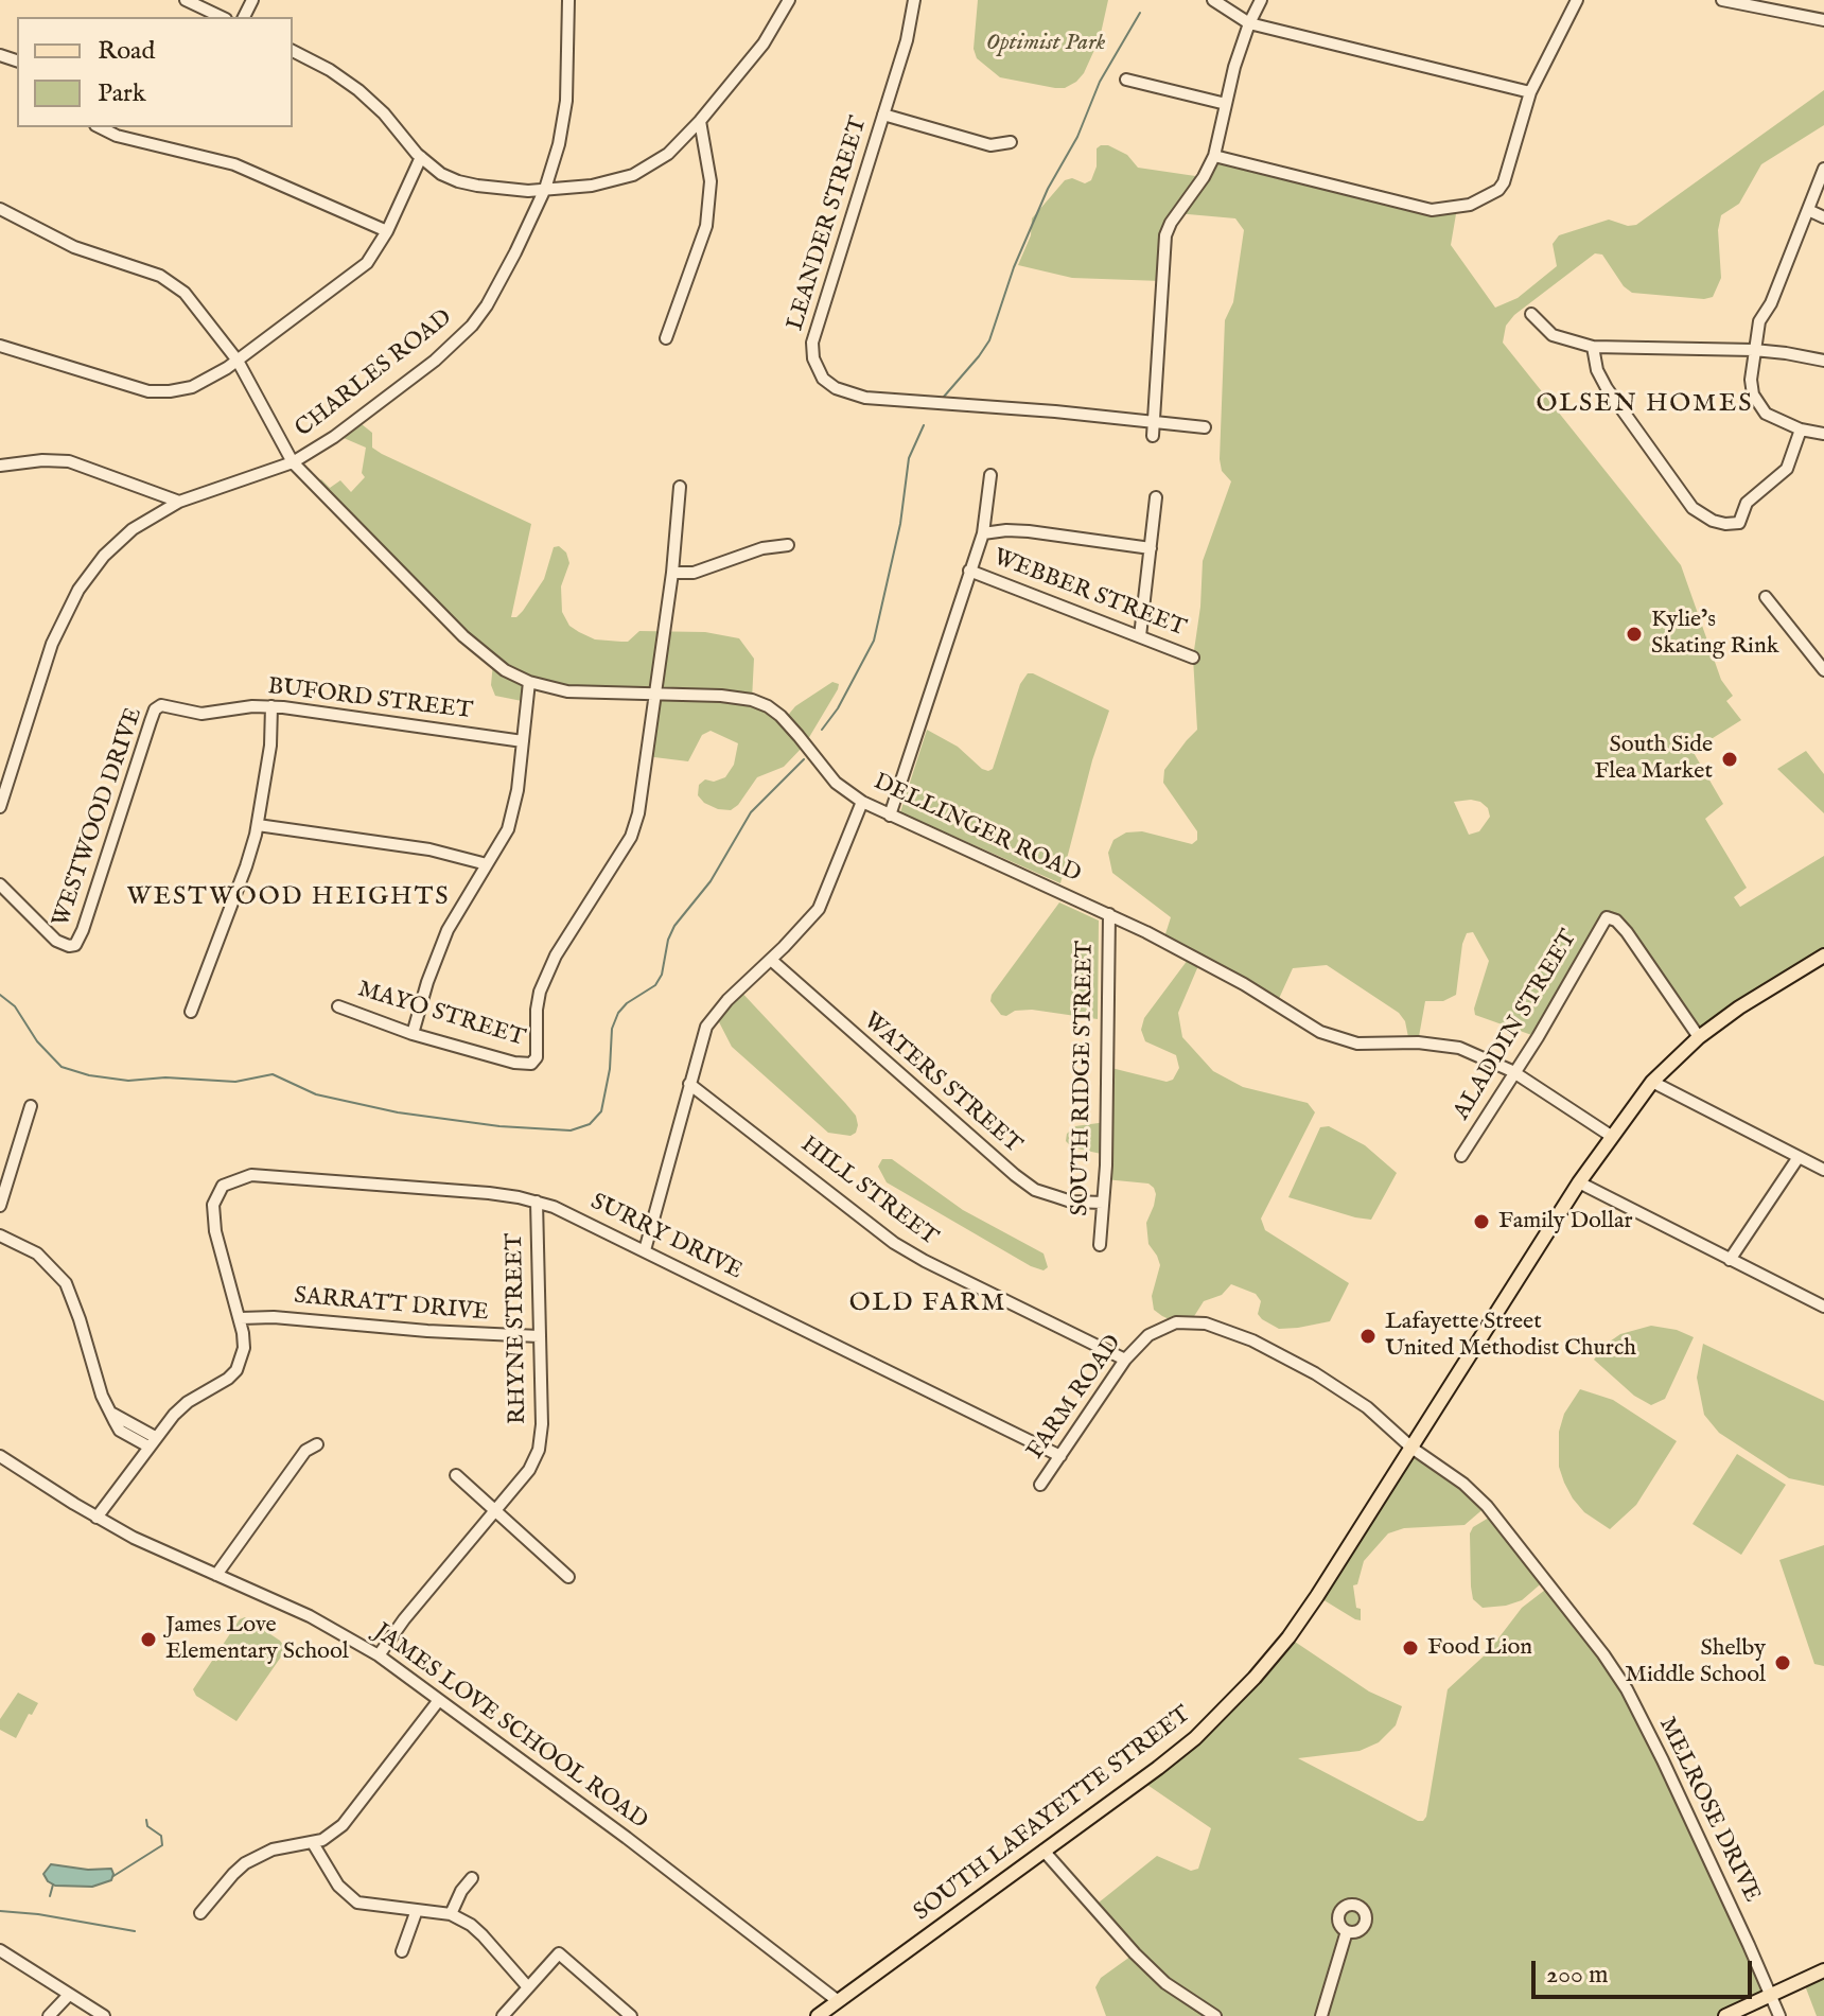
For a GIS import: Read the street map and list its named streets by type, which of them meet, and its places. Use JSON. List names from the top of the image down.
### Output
{
  "streets": {
    "main road": ["SOUTH LAFAYETTE STREET"],
    "street": [
      "LEANDER STREET",
      "CHARLES ROAD",
      "WEBBER STREET",
      "BUFORD STREET",
      "WESTWOOD DRIVE",
      "DELLINGER ROAD",
      "MAYO STREET",
      "ALADDIN STREET",
      "SOUTH RIDGE STREET",
      "WATERS STREET",
      "HILL STREET",
      "SURRY DRIVE",
      "SARRATT DRIVE",
      "RHYNE STREET",
      "FARM ROAD",
      "JAMES LOVE SCHOOL ROAD",
      "MELROSE DRIVE"
    ]
  },
  "crossings": [
    ["CHARLES ROAD", "DELLINGER ROAD"],
    ["BUFORD STREET", "WESTWOOD DRIVE"],
    ["DELLINGER ROAD", "MAYO STREET"],
    ["DELLINGER ROAD", "ALADDIN STREET"],
    ["DELLINGER ROAD", "SOUTH RIDGE STREET"],
    ["DELLINGER ROAD", "SOUTH LAFAYETTE STREET"],
    ["ALADDIN STREET", "SOUTH LAFAYETTE STREET"],
    ["SOUTH RIDGE STREET", "WATERS STREET"],
    ["HILL STREET", "FARM ROAD"],
    ["SURRY DRIVE", "SARRATT DRIVE"],
    ["SURRY DRIVE", "RHYNE STREET"],
    ["SURRY DRIVE", "FARM ROAD"],
    ["SARRATT DRIVE", "RHYNE STREET"],
    ["RHYNE STREET", "JAMES LOVE SCHOOL ROAD"],
    ["FARM ROAD", "MELROSE DRIVE"],
    ["FARM ROAD", "SOUTH LAFAYETTE STREET"],
    ["JAMES LOVE SCHOOL ROAD", "SOUTH LAFAYETTE STREET"],
    ["MELROSE DRIVE", "SOUTH LAFAYETTE STREET"]
  ],
  "districts": ["OLSEN HOMES", "WESTWOOD HEIGHTS", "OLD FARM"],
  "parks": ["Optimist Park"],
  "places": [
    "Kylie’s Skating Rink",
    "South Side Flea Market",
    "Family Dollar",
    "Lafayette Street United Methodist Church",
    "James Love Elementary School",
    "Food Lion",
    "Shelby Middle School"
  ],
  "legend": ["Road", "Park"],
  "scale_bar": "200 m"
}
